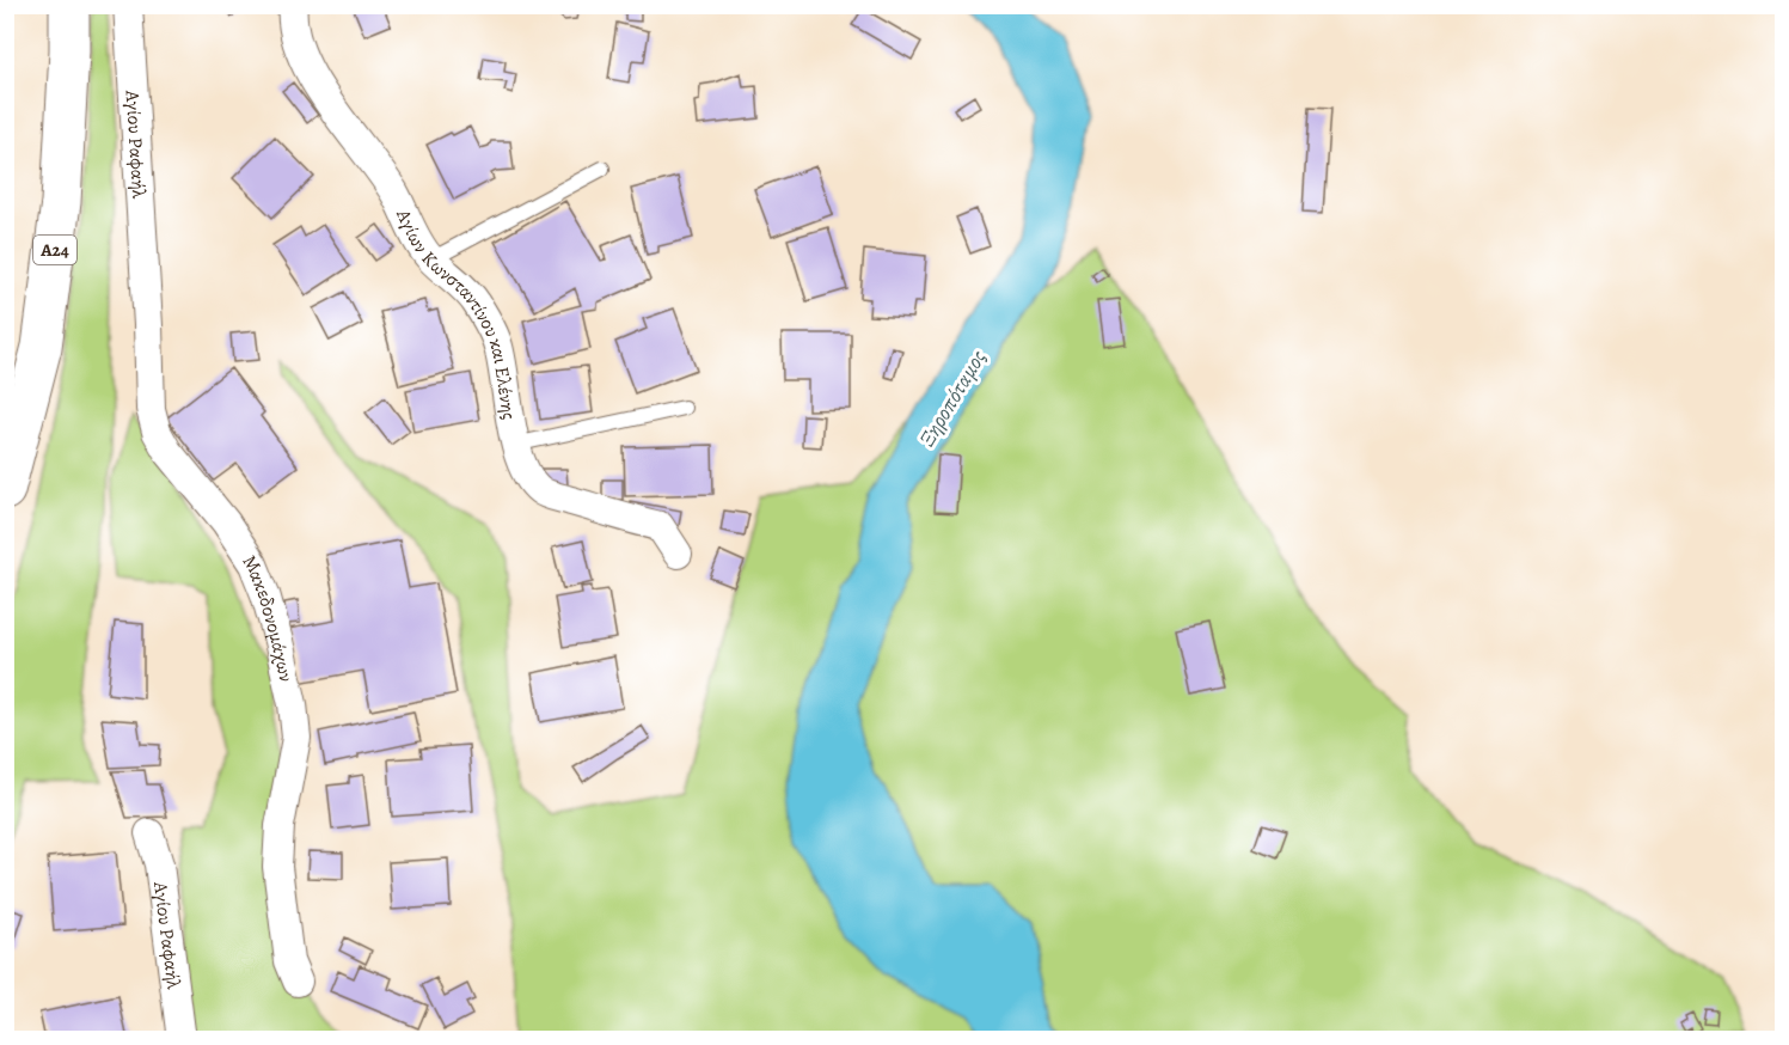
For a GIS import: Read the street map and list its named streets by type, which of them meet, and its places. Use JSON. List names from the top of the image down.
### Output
{
  "streets": {
    "highway": ["Α24"],
    "street": ["Αγίου Ραφαήλ", "Αγίων Κωνσταντίνου και Ελένης", "Μακεδονομάχων"]
  },
  "crossings": [
    ["Αγίου Ραφαήλ", "Μακεδονομάχων"]
  ],
  "water": ["Ξηροπόταμος"]
}
